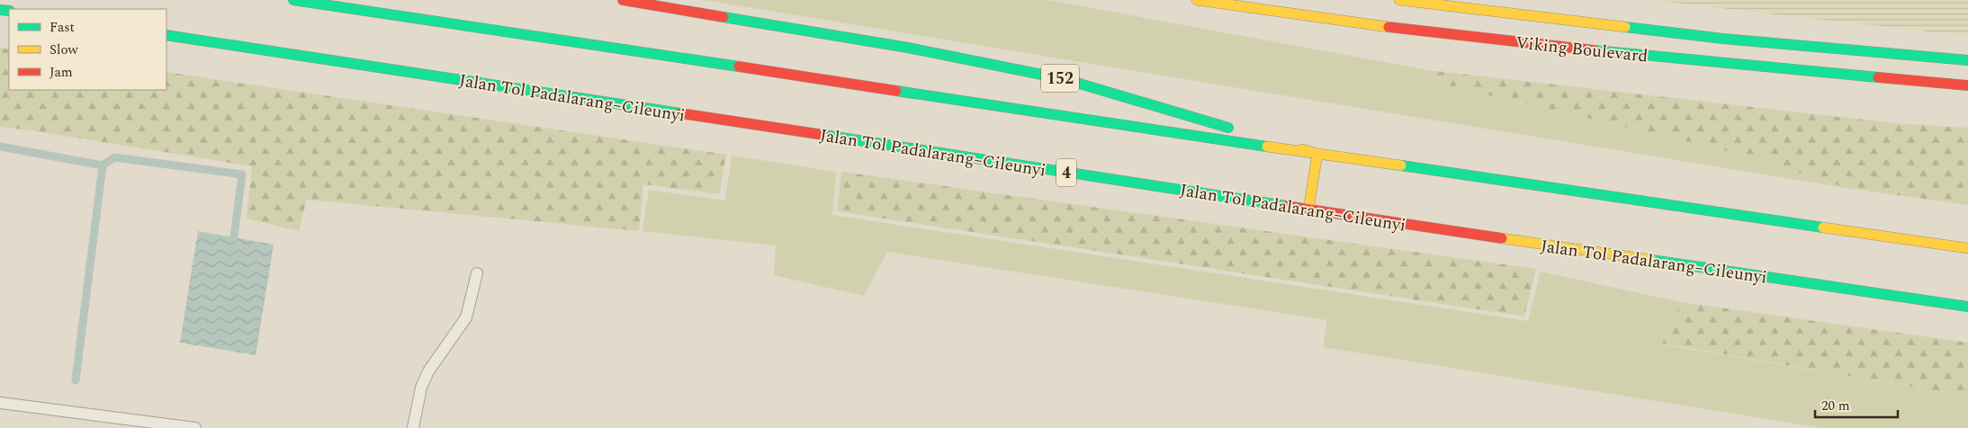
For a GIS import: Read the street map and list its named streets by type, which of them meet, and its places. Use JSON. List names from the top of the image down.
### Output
{
  "streets": {
    "main road": [
      "Viking Boulevard",
      "152",
      "Jalan Tol Padalarang–Cileunyi",
      "4"
    ]
  },
  "legend": ["Fast", "Slow", "Jam"],
  "scale_bar": "20 m"
}
